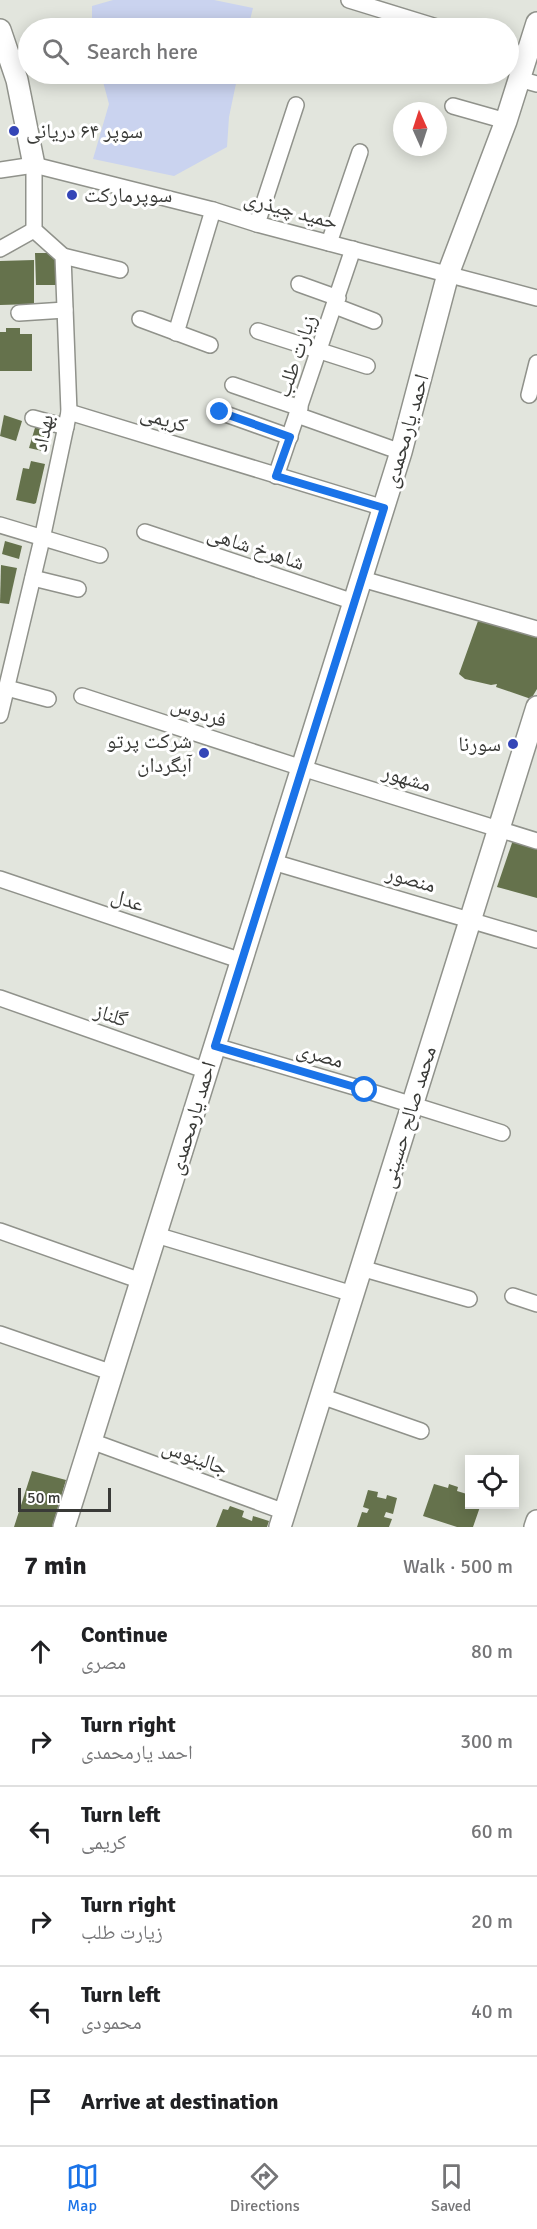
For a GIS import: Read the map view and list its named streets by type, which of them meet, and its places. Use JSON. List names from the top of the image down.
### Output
{
  "streets": {
    "street": [
      "حمید چیذری",
      "زیارت طلب",
      "کریمی",
      "احمد یارمحمدی",
      "بهداد",
      "شاهرخ شاهی",
      "فردوس",
      "مشهور",
      "منصور",
      "عدل",
      "گلناز",
      "مصری",
      "محمد صالح حسینی",
      "جالینوس"
    ]
  },
  "crossings": [
    ["حمید چیذری", "زیارت طلب"],
    ["حمید چیذری", "احمد یارمحمدی"],
    ["زیارت طلب", "کریمی"],
    ["کریمی", "احمد یارمحمدی"],
    ["کریمی", "بهداد"],
    ["احمد یارمحمدی", "شاهرخ شاهی"],
    ["احمد یارمحمدی", "فردوس"],
    ["احمد یارمحمدی", "مشهور"],
    ["احمد یارمحمدی", "منصور"],
    ["احمد یارمحمدی", "عدل"],
    ["احمد یارمحمدی", "گلناز"],
    ["احمد یارمحمدی", "مصری"],
    ["احمد یارمحمدی", "جالینوس"],
    ["فردوس", "مشهور"],
    ["مشهور", "محمد صالح حسینی"],
    ["منصور", "محمد صالح حسینی"],
    ["مصری", "محمد صالح حسینی"],
    ["محمد صالح حسینی", "جالینوس"]
  ],
  "places": [
    "سوپر ۶۴ دریانی",
    "سوپرمارکت",
    "سورنا",
    "شرکت پرتو آبگردان"
  ],
  "scale_bar": "50 m",
  "north": "top",
  "page": {
    "search": "Search here",
    "scale": "50 m",
    "heading": ["7 min", "Walk · 500 m"],
    "list": [
      ["Continue", "مصری", "80 m"],
      ["Turn right", "احمد یارمحمدی", "300 m"],
      ["Turn left", "کریمی", "60 m"],
      ["Turn right", "زیارت طلب", "20 m"],
      ["Turn left", "محمودی", "40 m"],
      "Arrive at destination"
    ],
    "nav": ["Map", "Directions", "Saved"]
  }
}
